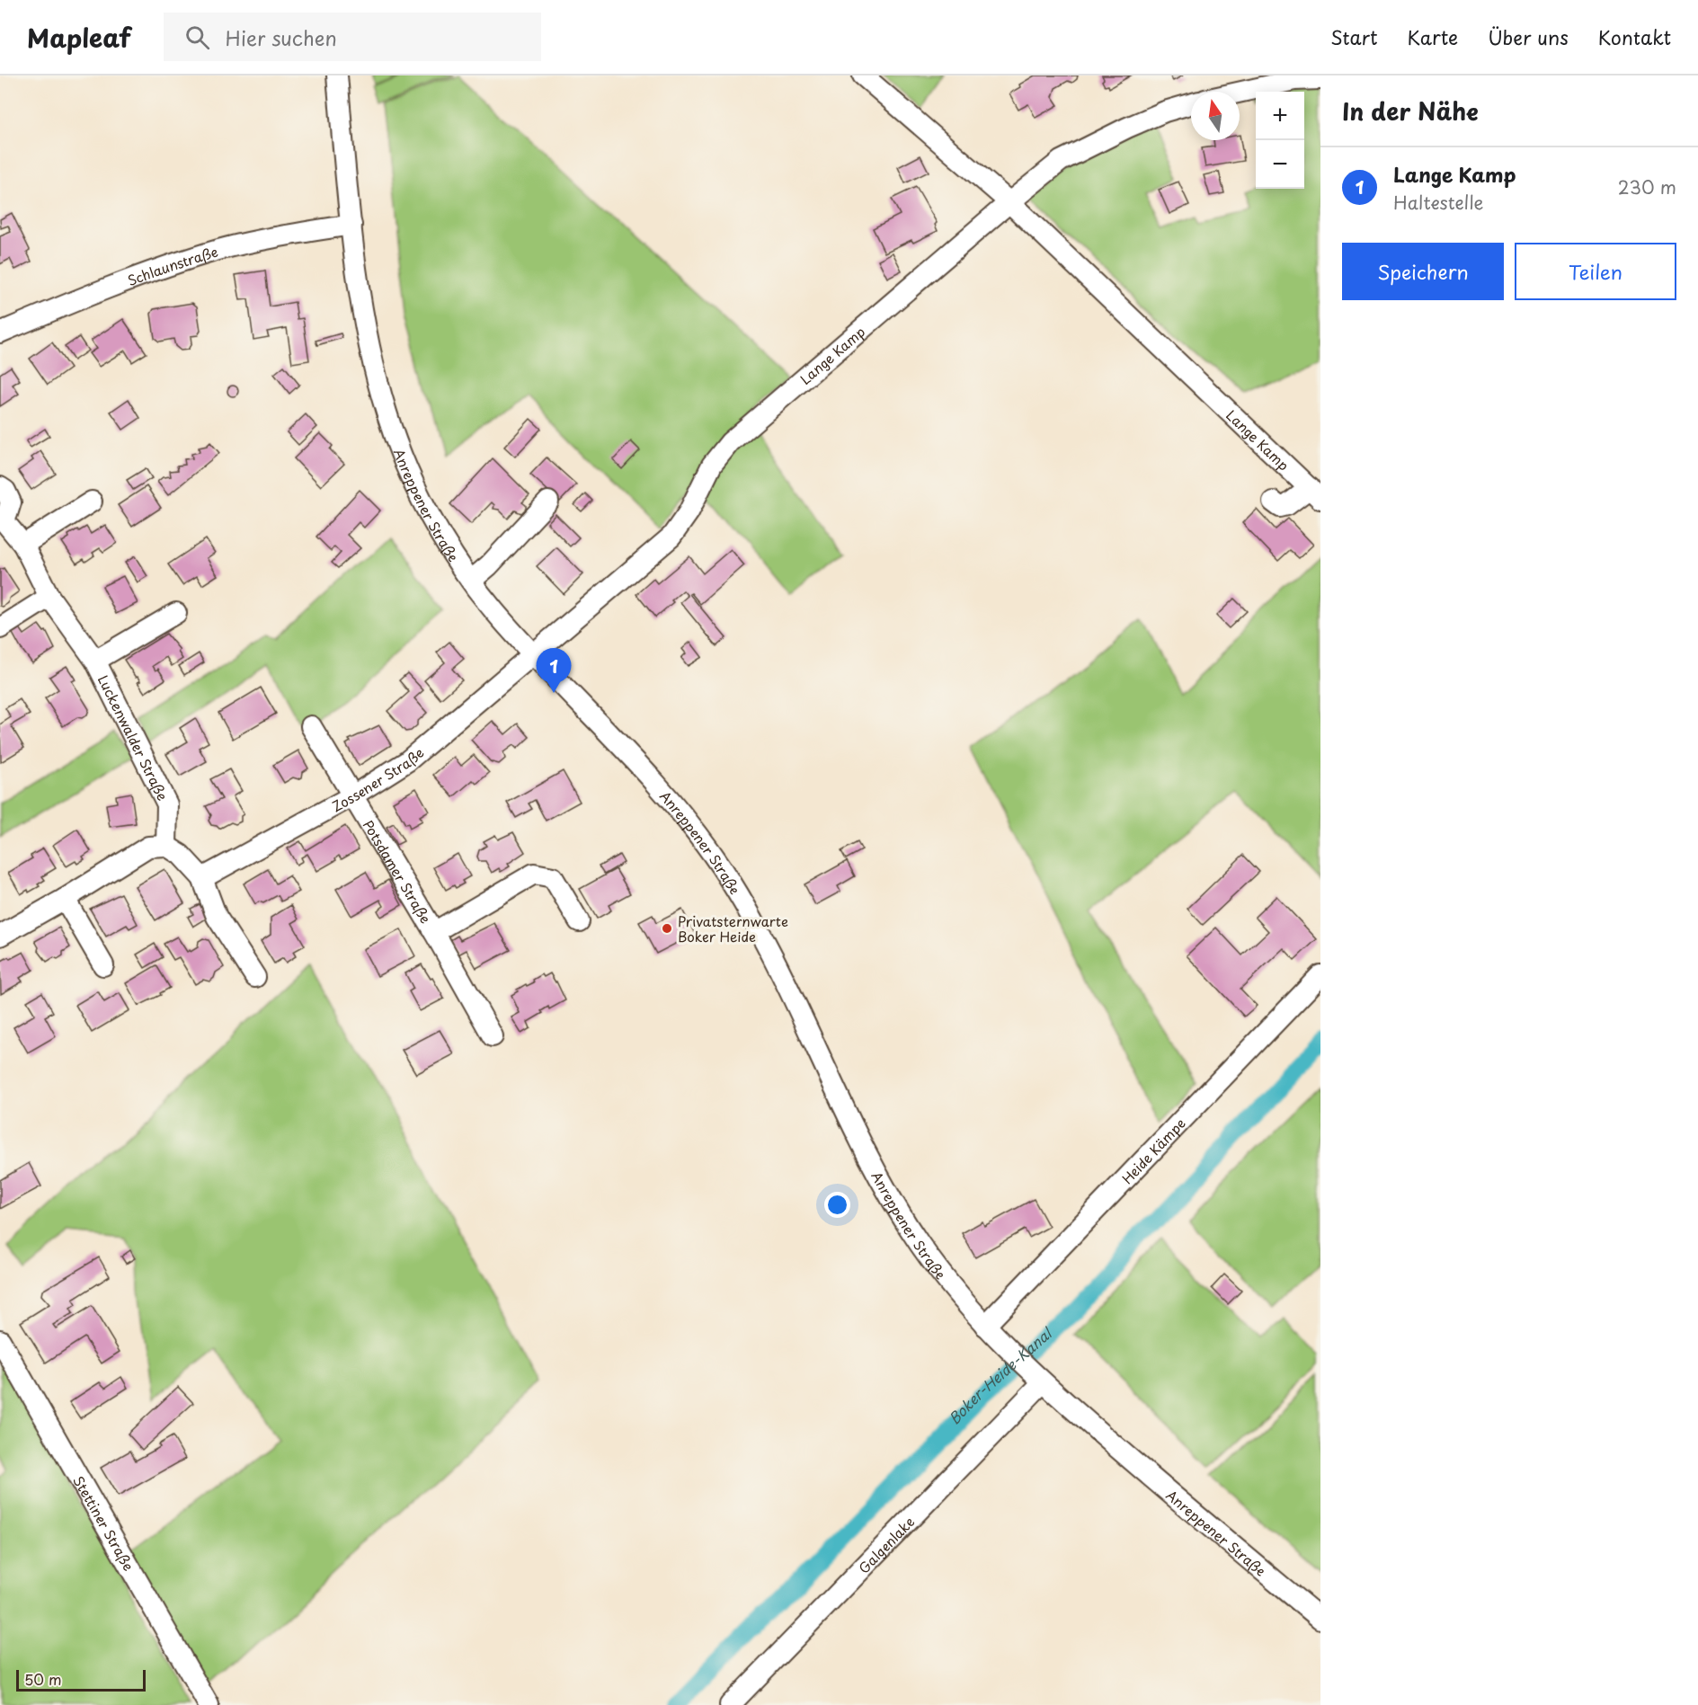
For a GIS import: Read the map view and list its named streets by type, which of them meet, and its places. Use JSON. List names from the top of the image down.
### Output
{
  "streets": {
    "street": [
      "Schlaunstraße",
      "Lange Kamp",
      "Anreppener Straße",
      "Luckenwalder Straße",
      "Zossener Straße",
      "Potsdamer Straße",
      "Heide Kämpe",
      "Stettiner Straße",
      "Galgenlake"
    ]
  },
  "crossings": [
    ["Schlaunstraße", "Anreppener Straße"],
    ["Lange Kamp", "Anreppener Straße"],
    ["Lange Kamp", "Zossener Straße"],
    ["Anreppener Straße", "Zossener Straße"],
    ["Anreppener Straße", "Heide Kämpe"],
    ["Anreppener Straße", "Galgenlake"],
    ["Zossener Straße", "Potsdamer Straße"]
  ],
  "water": ["Boker-Heide-Kanal"],
  "places": ["Privatsternwarte Boker Heide"],
  "scale_bar": "50 m",
  "north": "top",
  "page": {
    "header": "Mapleaf",
    "search": "Hier suchen",
    "nav": [
      "Start",
      "Karte",
      "Über uns",
      "Kontakt"
    ],
    "heading": "In der Nähe",
    "map_buttons": ["+", "−"],
    "list": [
      {
        "mark": "1",
        "name": "Lange Kamp",
        "note": "Haltestelle",
        "value": "230 m"
      }
    ],
    "buttons": ["Speichern", "Teilen"],
    "pins": "1",
    "scale": "50 m"
  }
}
